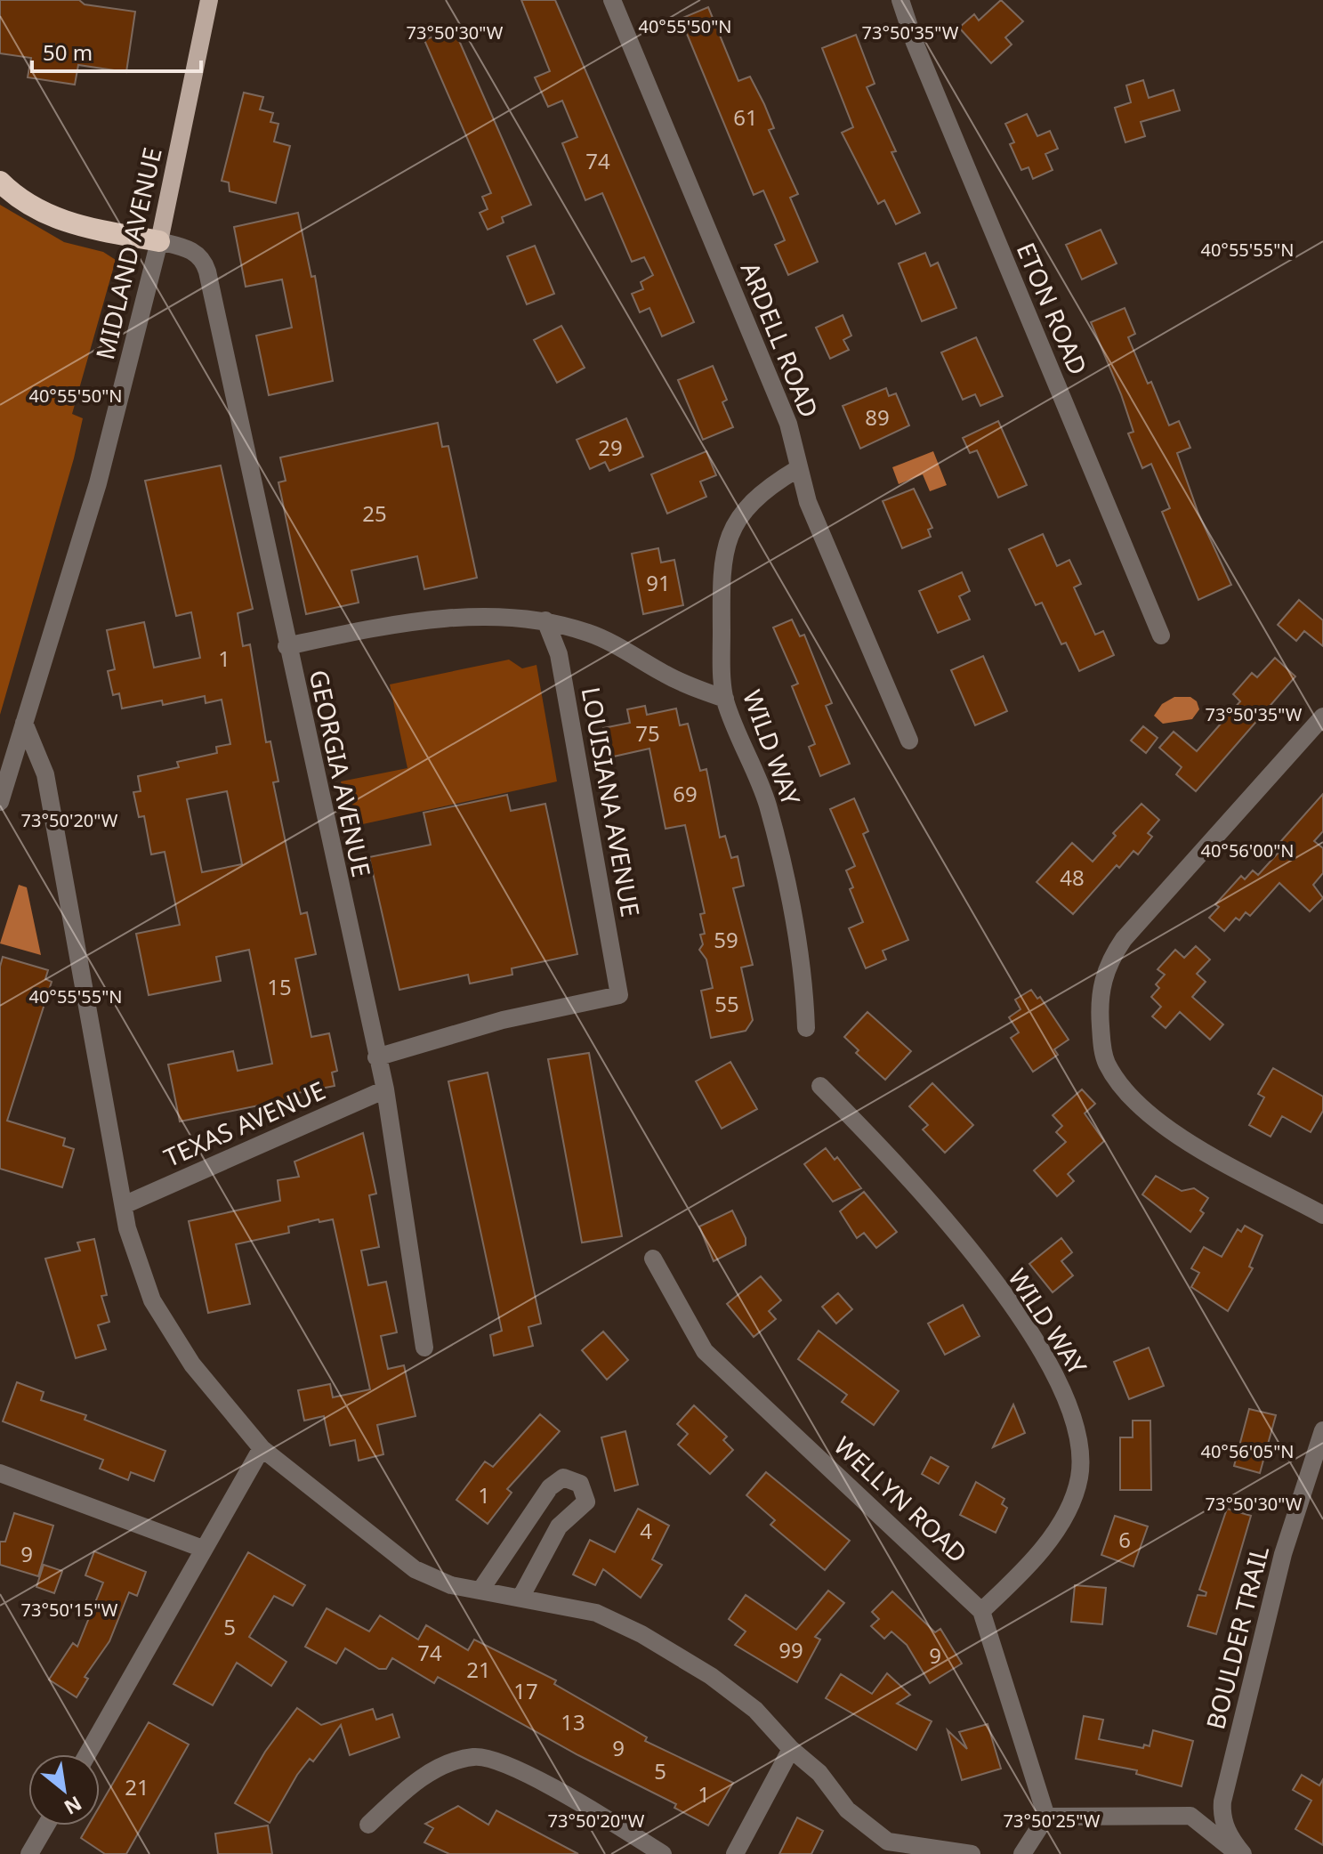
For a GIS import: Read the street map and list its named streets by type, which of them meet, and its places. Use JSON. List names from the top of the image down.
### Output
{
  "streets": {
    "main road": ["MIDLAND AVENUE"],
    "street": [
      "ETON ROAD",
      "ARDELL ROAD",
      "WILD WAY",
      "GEORGIA AVENUE",
      "LOUISIANA AVENUE",
      "TEXAS AVENUE",
      "WELLYN ROAD",
      "BOULDER TRAIL"
    ]
  },
  "crossings": [
    ["MIDLAND AVENUE", "GEORGIA AVENUE"],
    ["ARDELL ROAD", "WILD WAY"],
    ["WILD WAY", "WELLYN ROAD"],
    ["GEORGIA AVENUE", "LOUISIANA AVENUE"],
    ["GEORGIA AVENUE", "TEXAS AVENUE"]
  ],
  "house_numbers": [
    "61",
    "74",
    "89",
    "29",
    "25",
    "91",
    "1",
    "75",
    "69",
    "48",
    "59",
    "15",
    "55",
    "1",
    "4",
    "6",
    "9",
    "5",
    "99",
    "74",
    "9",
    "21",
    "17",
    "13",
    "9",
    "5",
    "21",
    "1"
  ],
  "scale_bar": "50 m",
  "north": "bottom right",
  "coordinates": [
    "40°55'50\"N",
    "73°50'30\"W",
    "73°50'35\"W",
    "40°55'55\"N",
    "73°50'20\"W",
    "40°56'00\"N",
    "40°56'05\"N",
    "73°50'15\"W",
    "73°50'25\"W"
  ]
}
